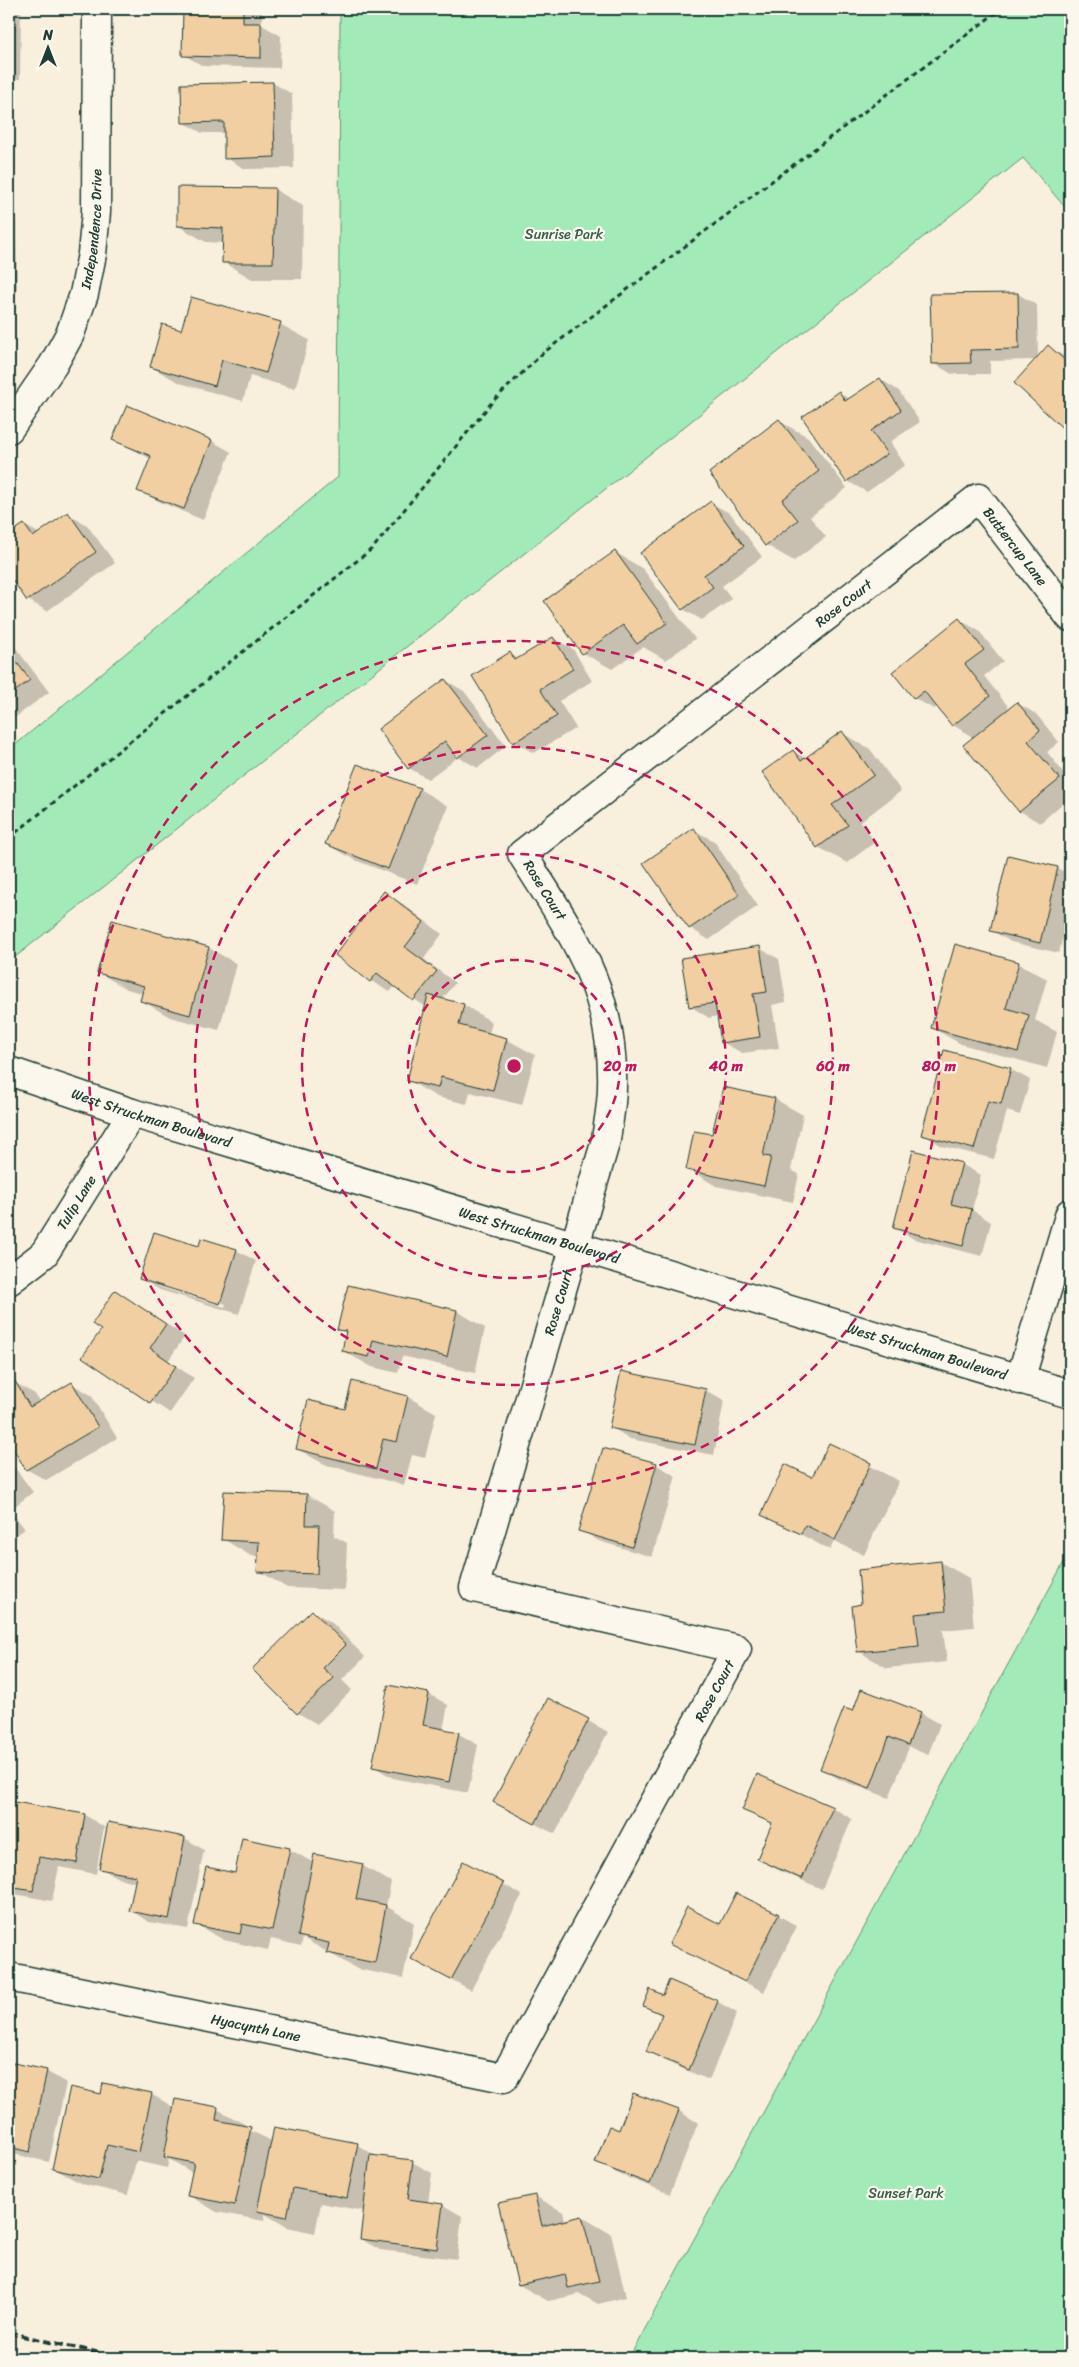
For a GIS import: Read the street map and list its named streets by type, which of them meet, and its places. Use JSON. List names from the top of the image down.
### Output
{
  "streets": {
    "street": [
      "Independence Drive",
      "Buttercup Lane",
      "Rose Court",
      "West Struckman Boulevard",
      "Tulip Lane",
      "Hyacynth Lane"
    ]
  },
  "crossings": [
    ["Buttercup Lane", "Rose Court"],
    ["Rose Court", "West Struckman Boulevard"],
    ["Rose Court", "Hyacynth Lane"],
    ["West Struckman Boulevard", "Tulip Lane"]
  ],
  "parks": ["Sunrise Park", "Sunset Park"],
  "north": "top",
  "rings": [
    "20 m",
    "40 m",
    "60 m",
    "80 m"
  ]
}
